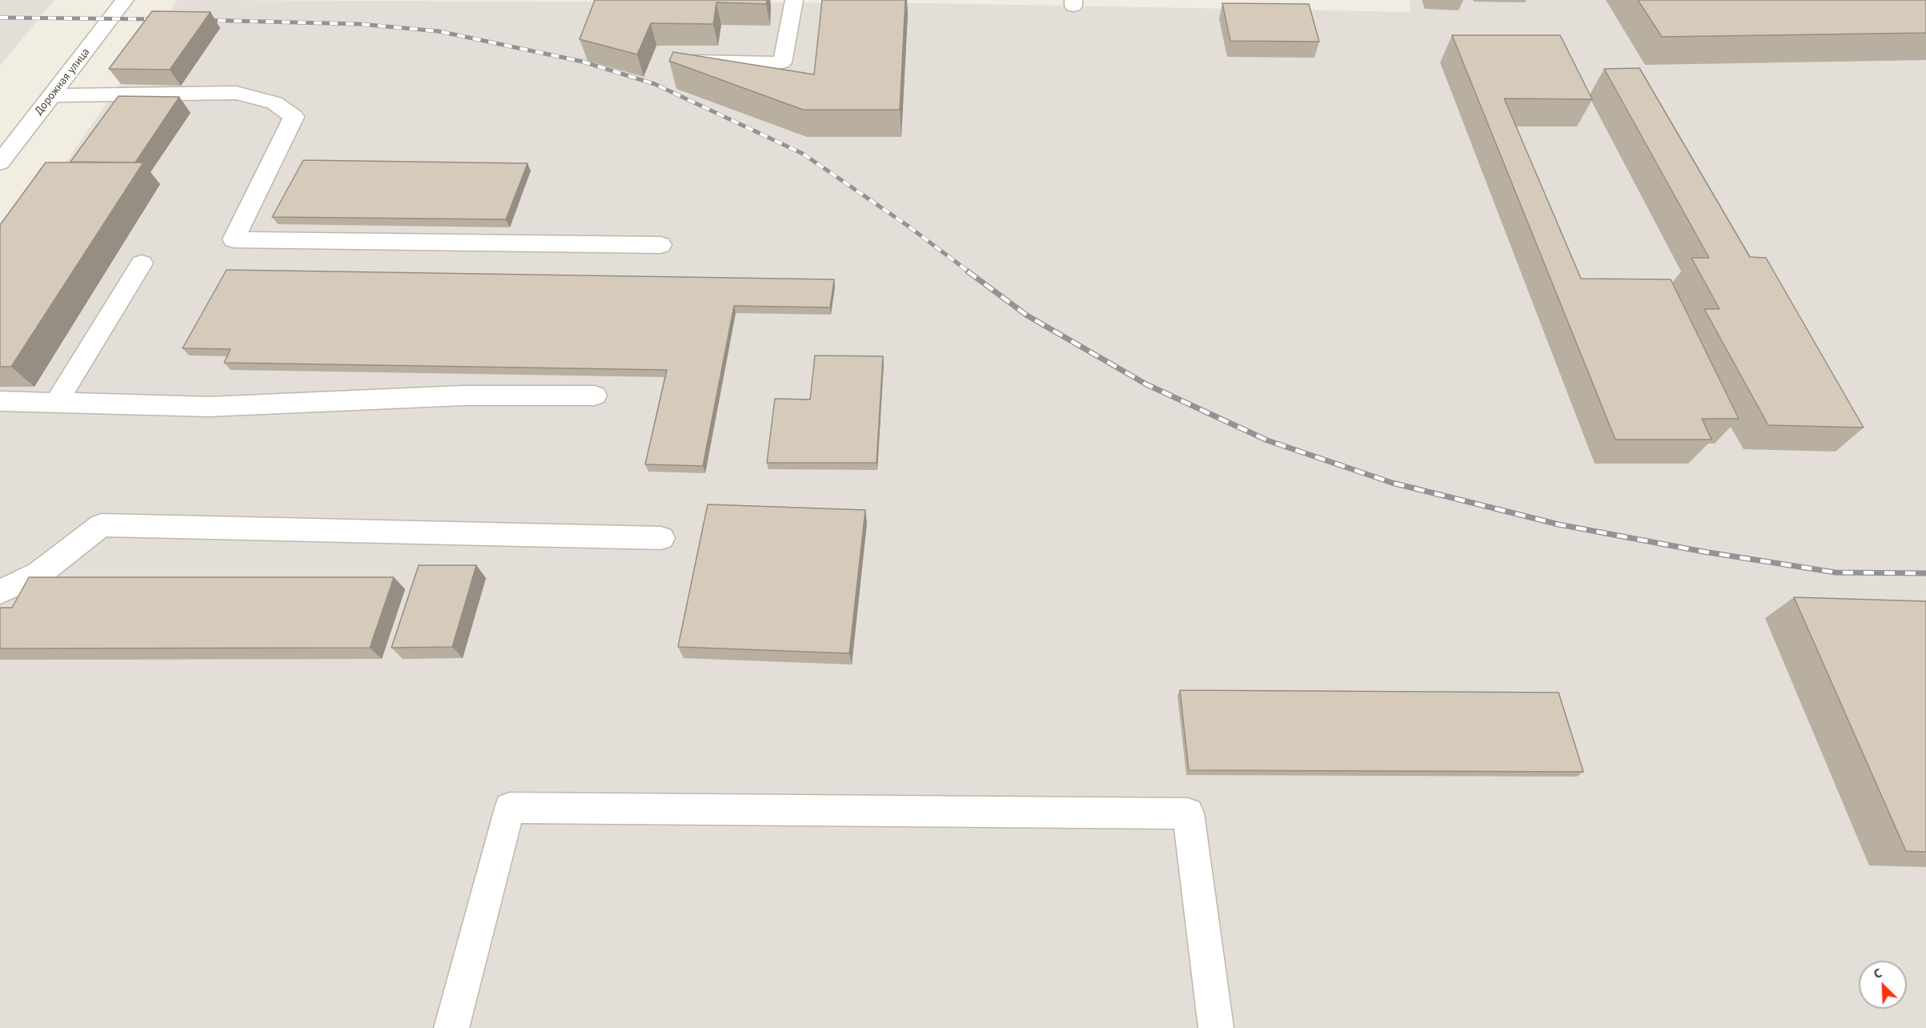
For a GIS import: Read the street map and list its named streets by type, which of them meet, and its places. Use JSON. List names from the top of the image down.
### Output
{
  "streets": {
    "street": ["Дорожная улица"]
  },
  "north": "top left"
}
